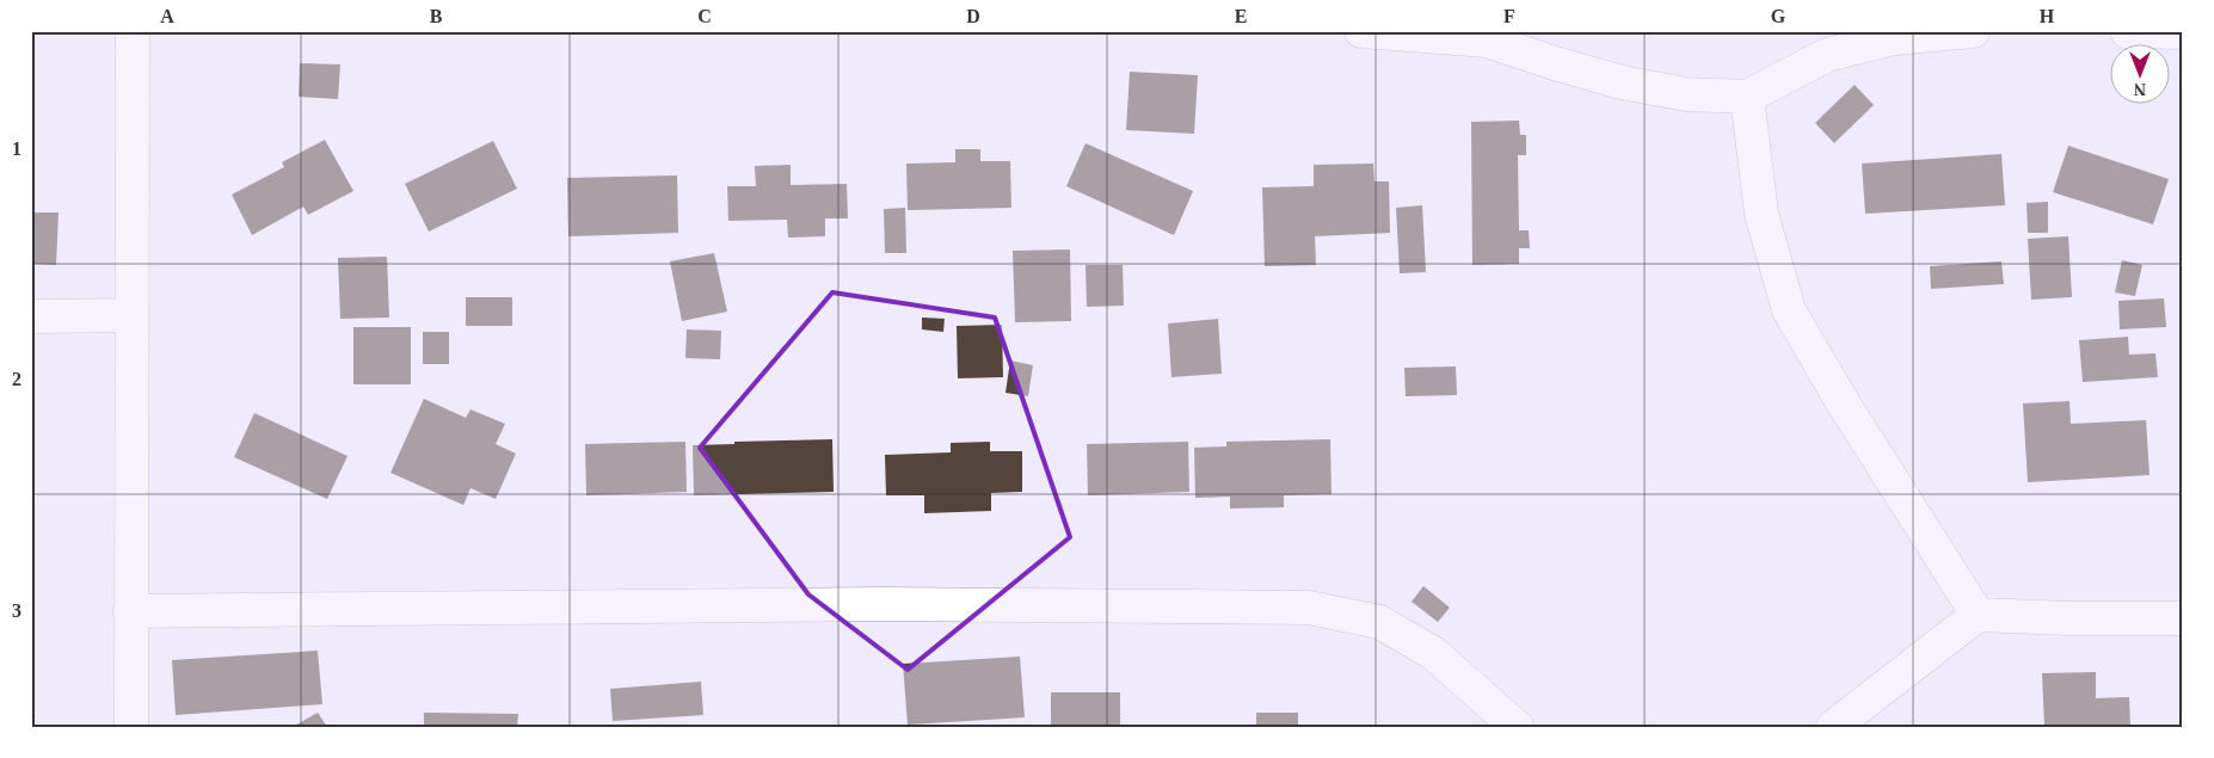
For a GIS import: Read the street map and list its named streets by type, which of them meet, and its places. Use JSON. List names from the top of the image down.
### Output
{
  "north": "bottom",
  "grid": {
    "columns": [
      "A",
      "B",
      "C",
      "D",
      "E",
      "F",
      "G",
      "H"
    ],
    "rows": ["1", "2", "3"]
  }
}
